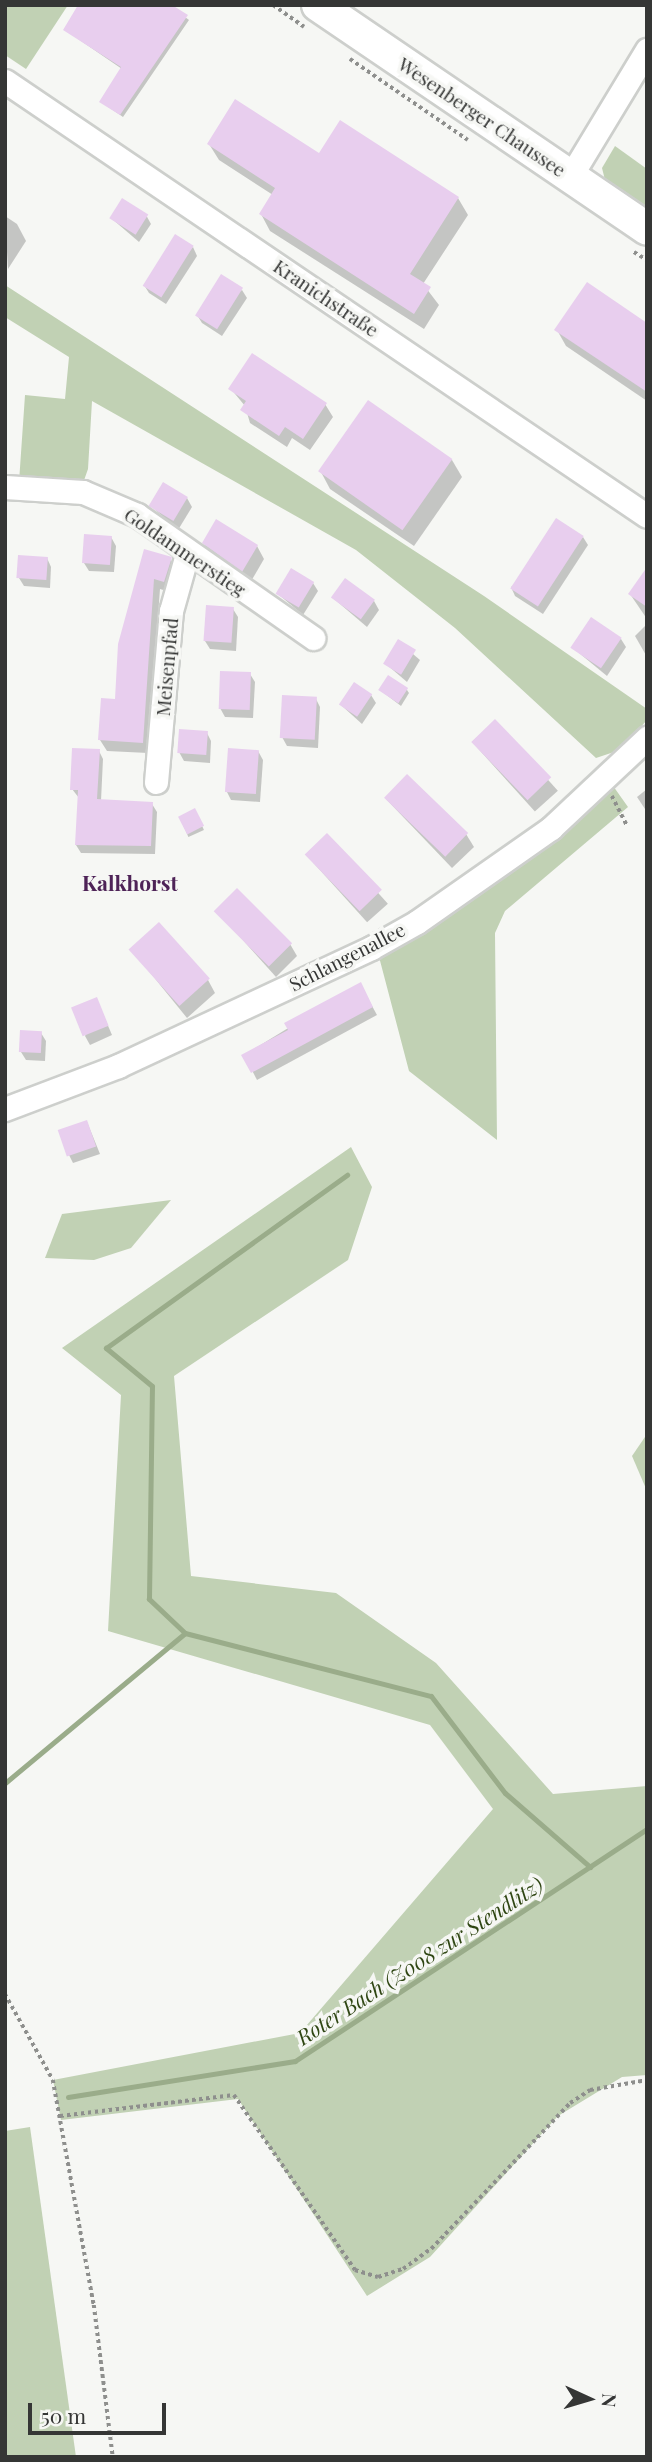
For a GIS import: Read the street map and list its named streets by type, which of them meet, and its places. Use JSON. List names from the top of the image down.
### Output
{
  "streets": {
    "main road": ["Wesenberger Chaussee"],
    "street": [
      "Kranichstraße",
      "Goldammerstieg",
      "Meisenpfad",
      "Schlangenallee"
    ]
  },
  "crossings": [
    ["Goldammerstieg", "Meisenpfad"]
  ],
  "districts": ["Kalkhorst"],
  "water": ["Roter Bach (Z008 zur Stendlitz)"],
  "scale_bar": "50 m",
  "north": "right"
}
